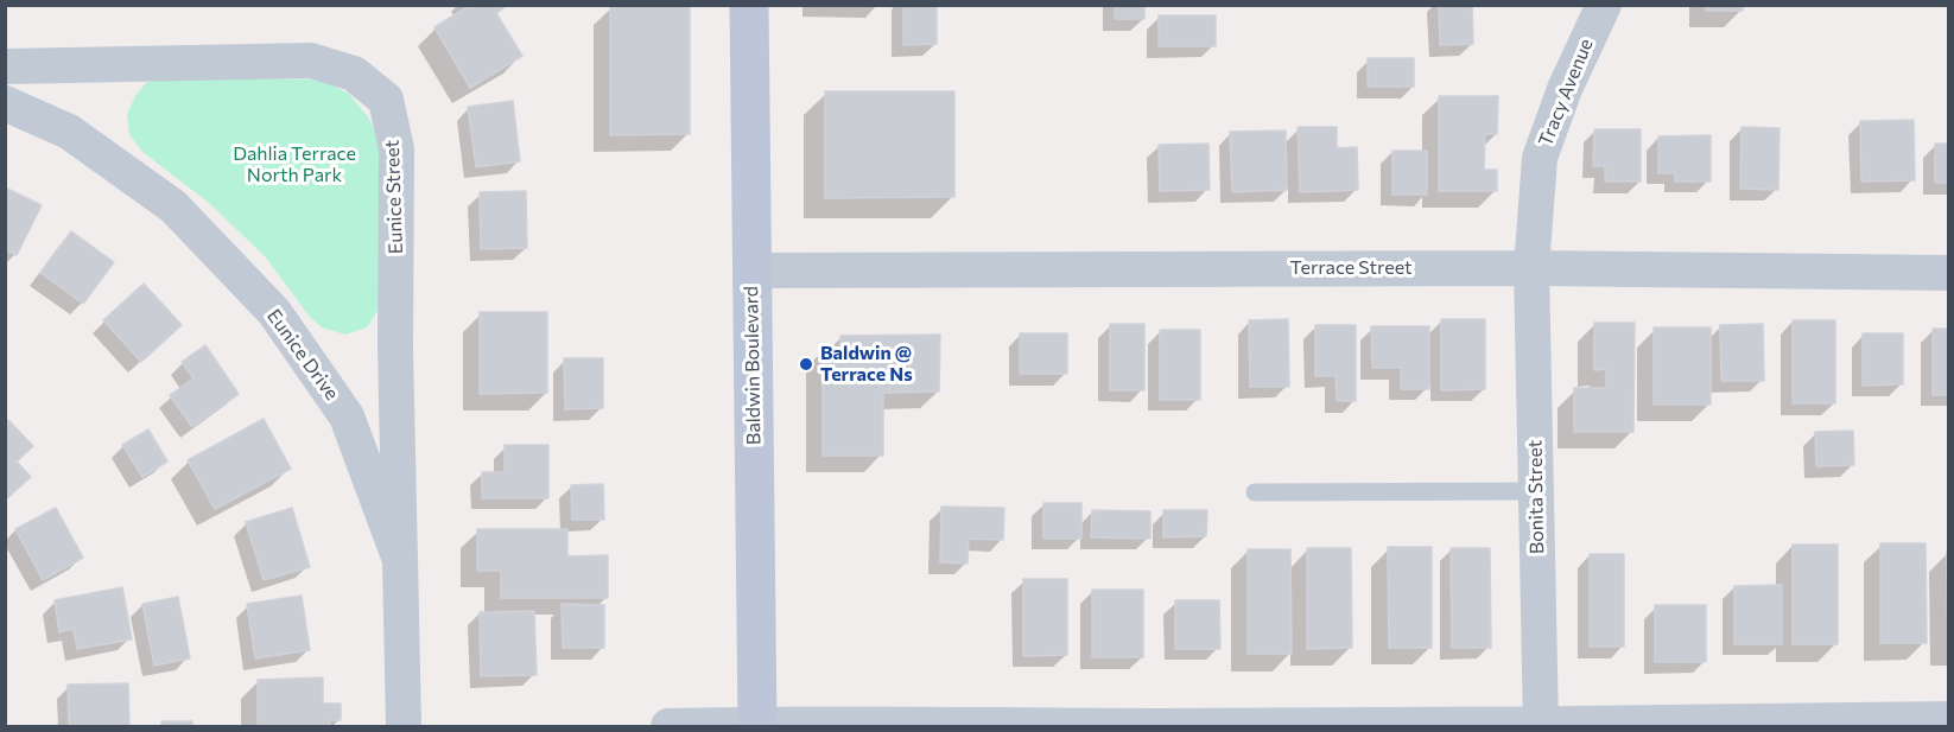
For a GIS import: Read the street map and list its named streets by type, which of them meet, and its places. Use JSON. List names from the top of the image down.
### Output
{
  "streets": {
    "main road": ["Baldwin Boulevard"],
    "street": [
      "Tracy Avenue",
      "Eunice Street",
      "Terrace Street",
      "Eunice Drive",
      "Bonita Street"
    ]
  },
  "crossings": [
    ["Tracy Avenue", "Terrace Street"],
    ["Tracy Avenue", "Bonita Street"],
    ["Eunice Street", "Eunice Drive"],
    ["Terrace Street", "Baldwin Boulevard"],
    ["Terrace Street", "Bonita Street"]
  ],
  "parks": ["Dahlia Terrace North Park"],
  "places": ["Baldwin @ Terrace Ns"]
}
